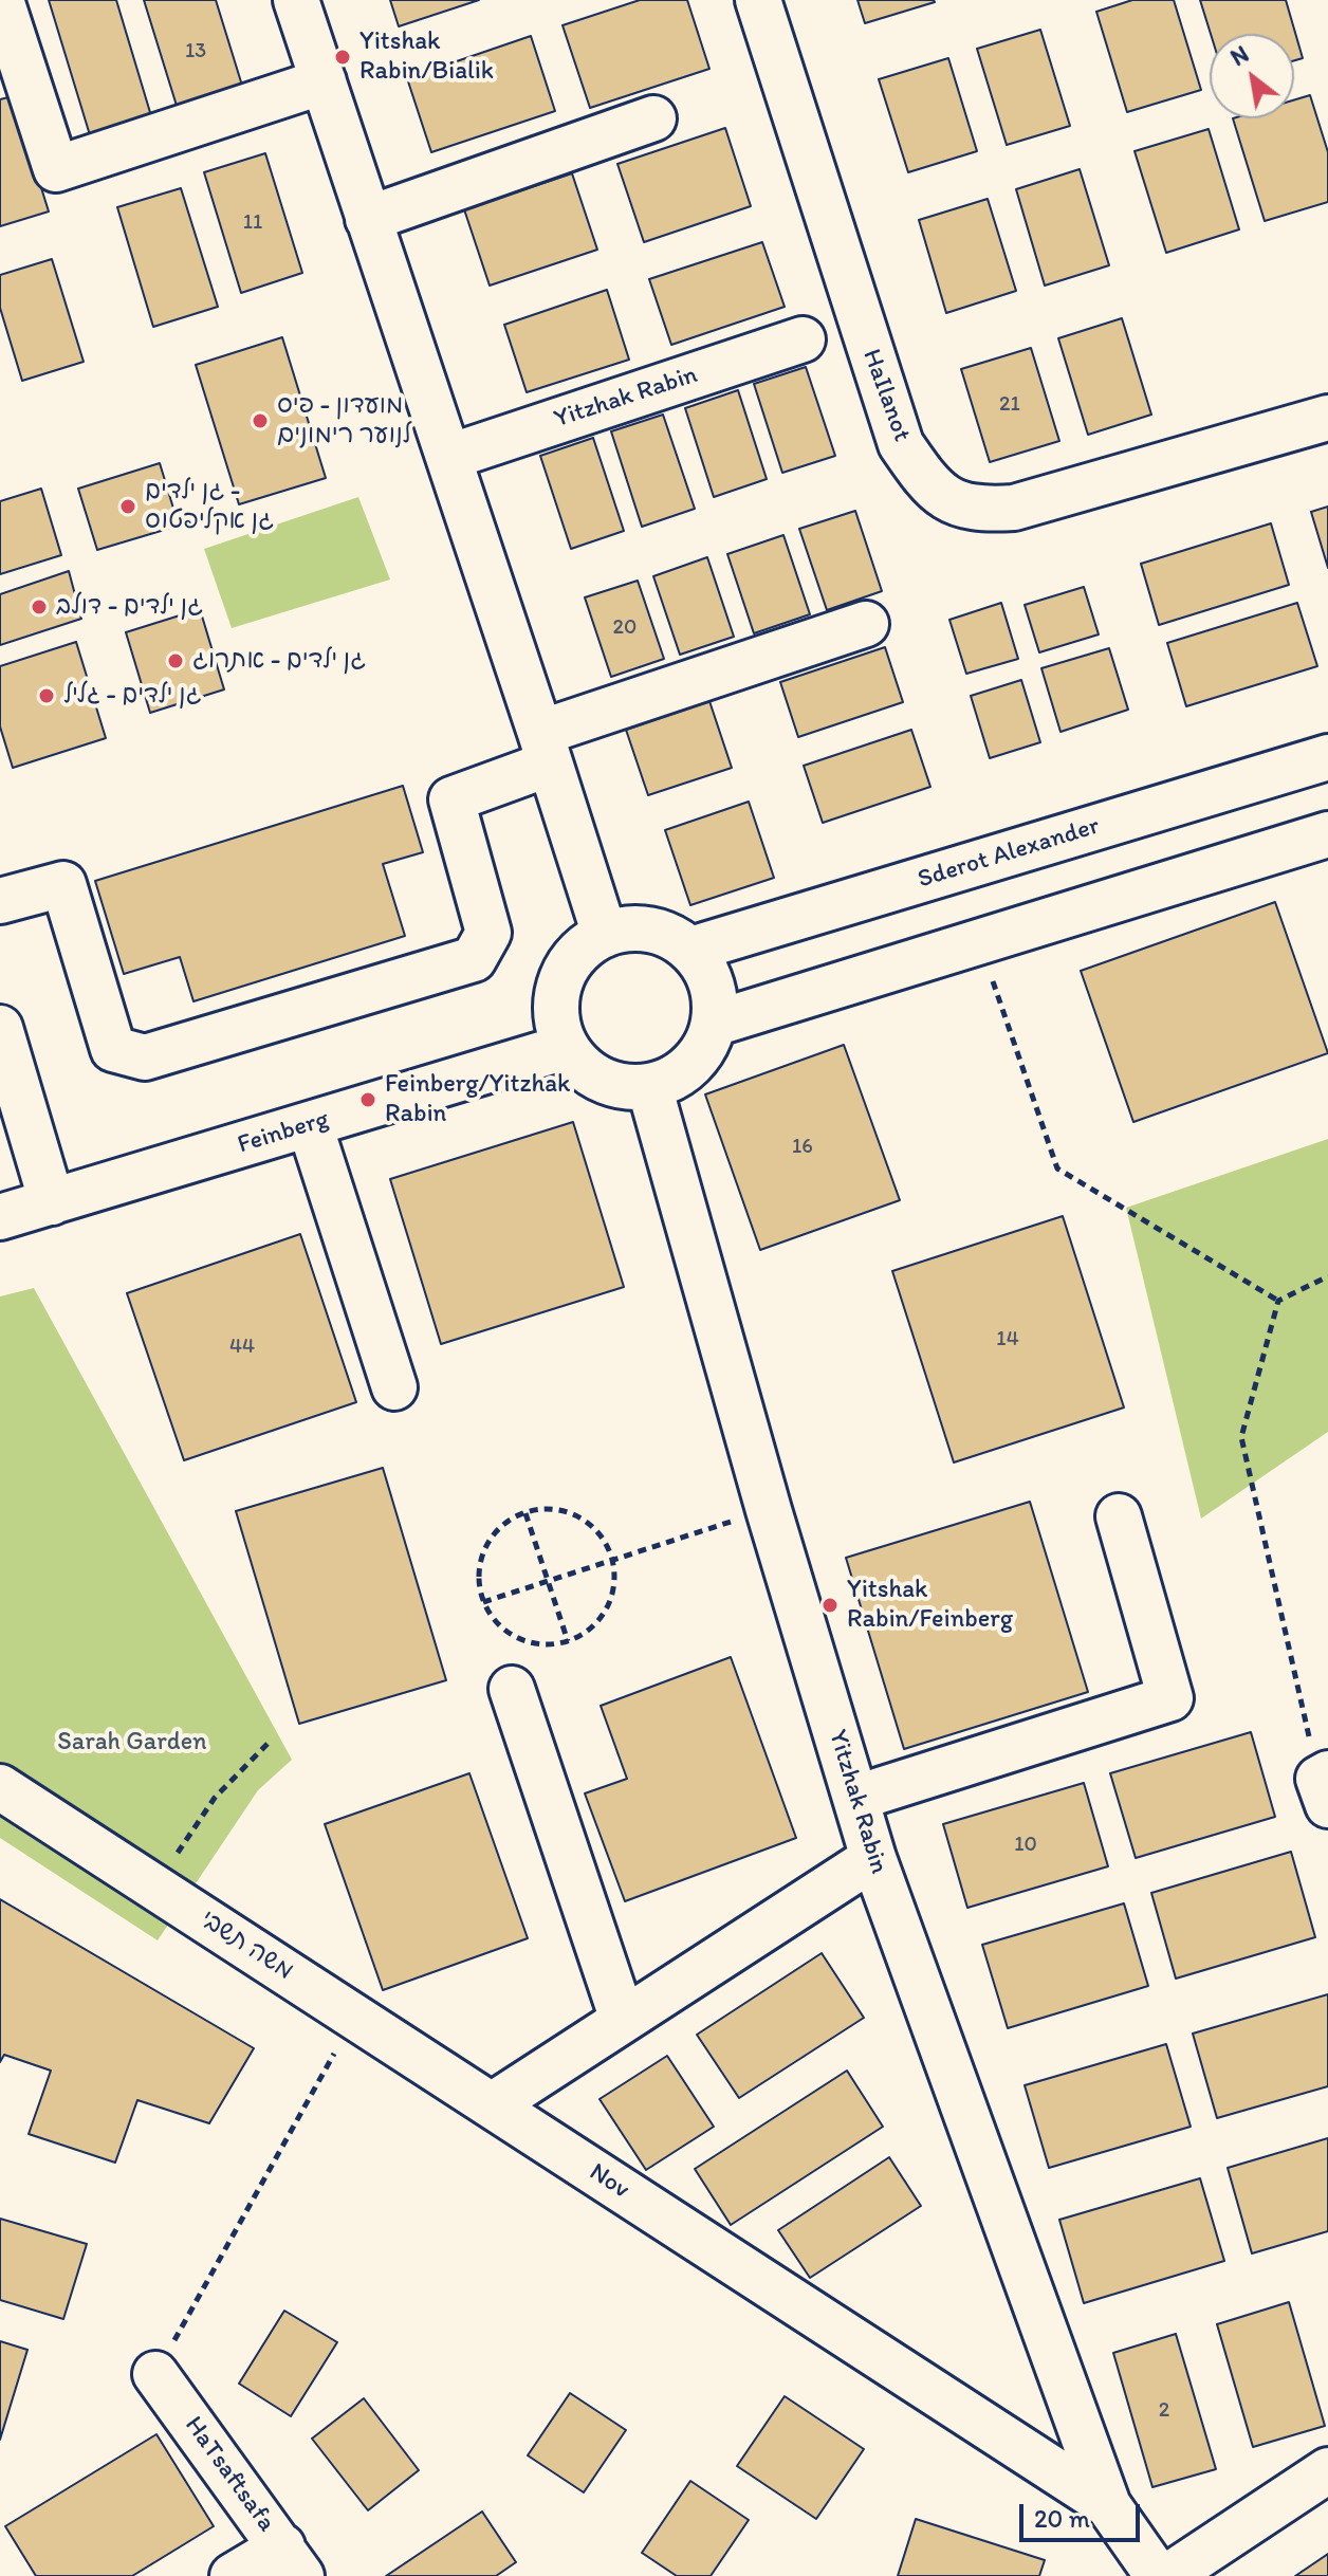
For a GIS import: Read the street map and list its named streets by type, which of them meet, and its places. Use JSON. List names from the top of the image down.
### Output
{
  "streets": {
    "street": [
      "HaIlanot",
      "Yitzhak Rabin",
      "Sderot Alexander",
      "Feinberg",
      "משה תשבי",
      "Nov",
      "HaTsaftsafa"
    ]
  },
  "crossings": [
    ["Yitzhak Rabin", "Sderot Alexander"],
    ["Yitzhak Rabin", "Feinberg"],
    ["Yitzhak Rabin", "Nov"],
    ["Sderot Alexander", "Feinberg"],
    ["משה תשבי", "Nov"]
  ],
  "parks": ["Sarah Garden"],
  "places": [
    "Yitshak Rabin/Bialik",
    "מועדון - פיס לנוער רימונים",
    "גן ילדים - גן אקליפטוס",
    "גן ילדים - דולב",
    "גן ילדים - אתרוג",
    "גן ילדים - גליל",
    "Feinberg/Yitzhak Rabin",
    "Yitshak Rabin/Feinberg"
  ],
  "house_numbers": [
    "13",
    "11",
    "21",
    "20",
    "16",
    "14",
    "44",
    "10",
    "2"
  ],
  "scale_bar": "20 m",
  "north": "top left"
}
